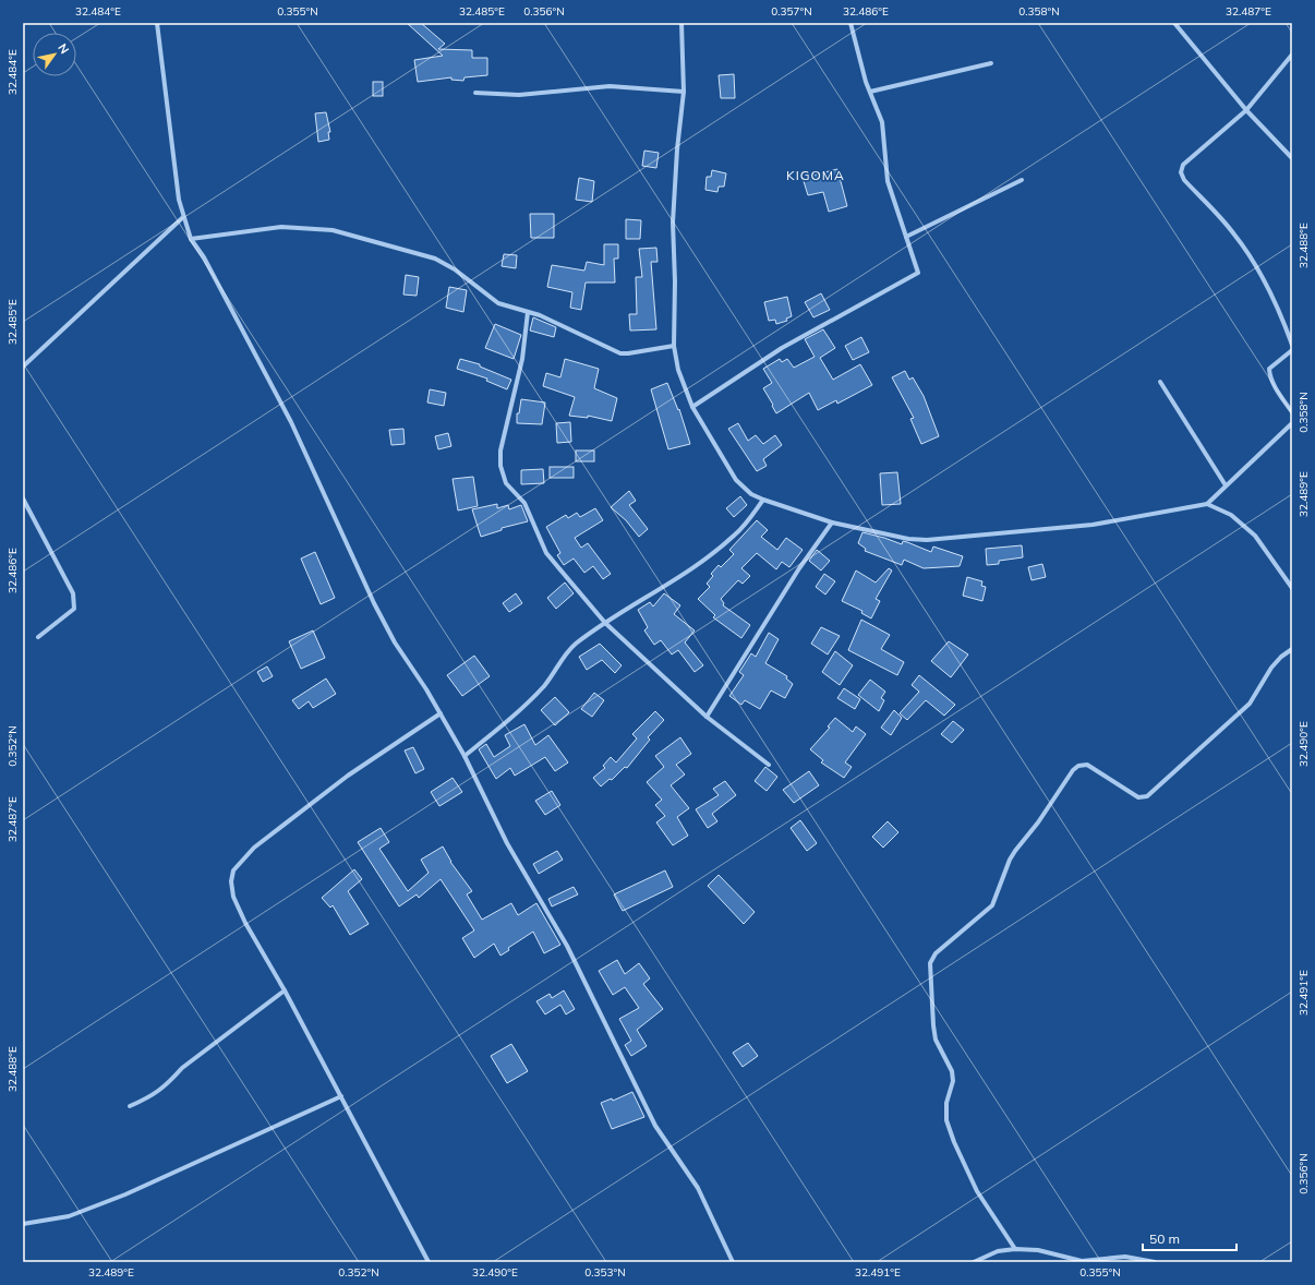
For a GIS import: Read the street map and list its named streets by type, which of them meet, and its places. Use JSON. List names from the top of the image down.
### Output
{
  "districts": ["KIGOMA"],
  "scale_bar": "50 m",
  "north": "top right",
  "coordinates": [
    "32.484°E",
    "0.355°N",
    "32.485°E",
    "0.356°N",
    "0.357°N",
    "32.486°E",
    "0.358°N",
    "32.487°E",
    "32.488°E",
    "32.489°E",
    "32.490°E",
    "0.352°N",
    "32.491°E",
    "0.353°N"
  ]
}
